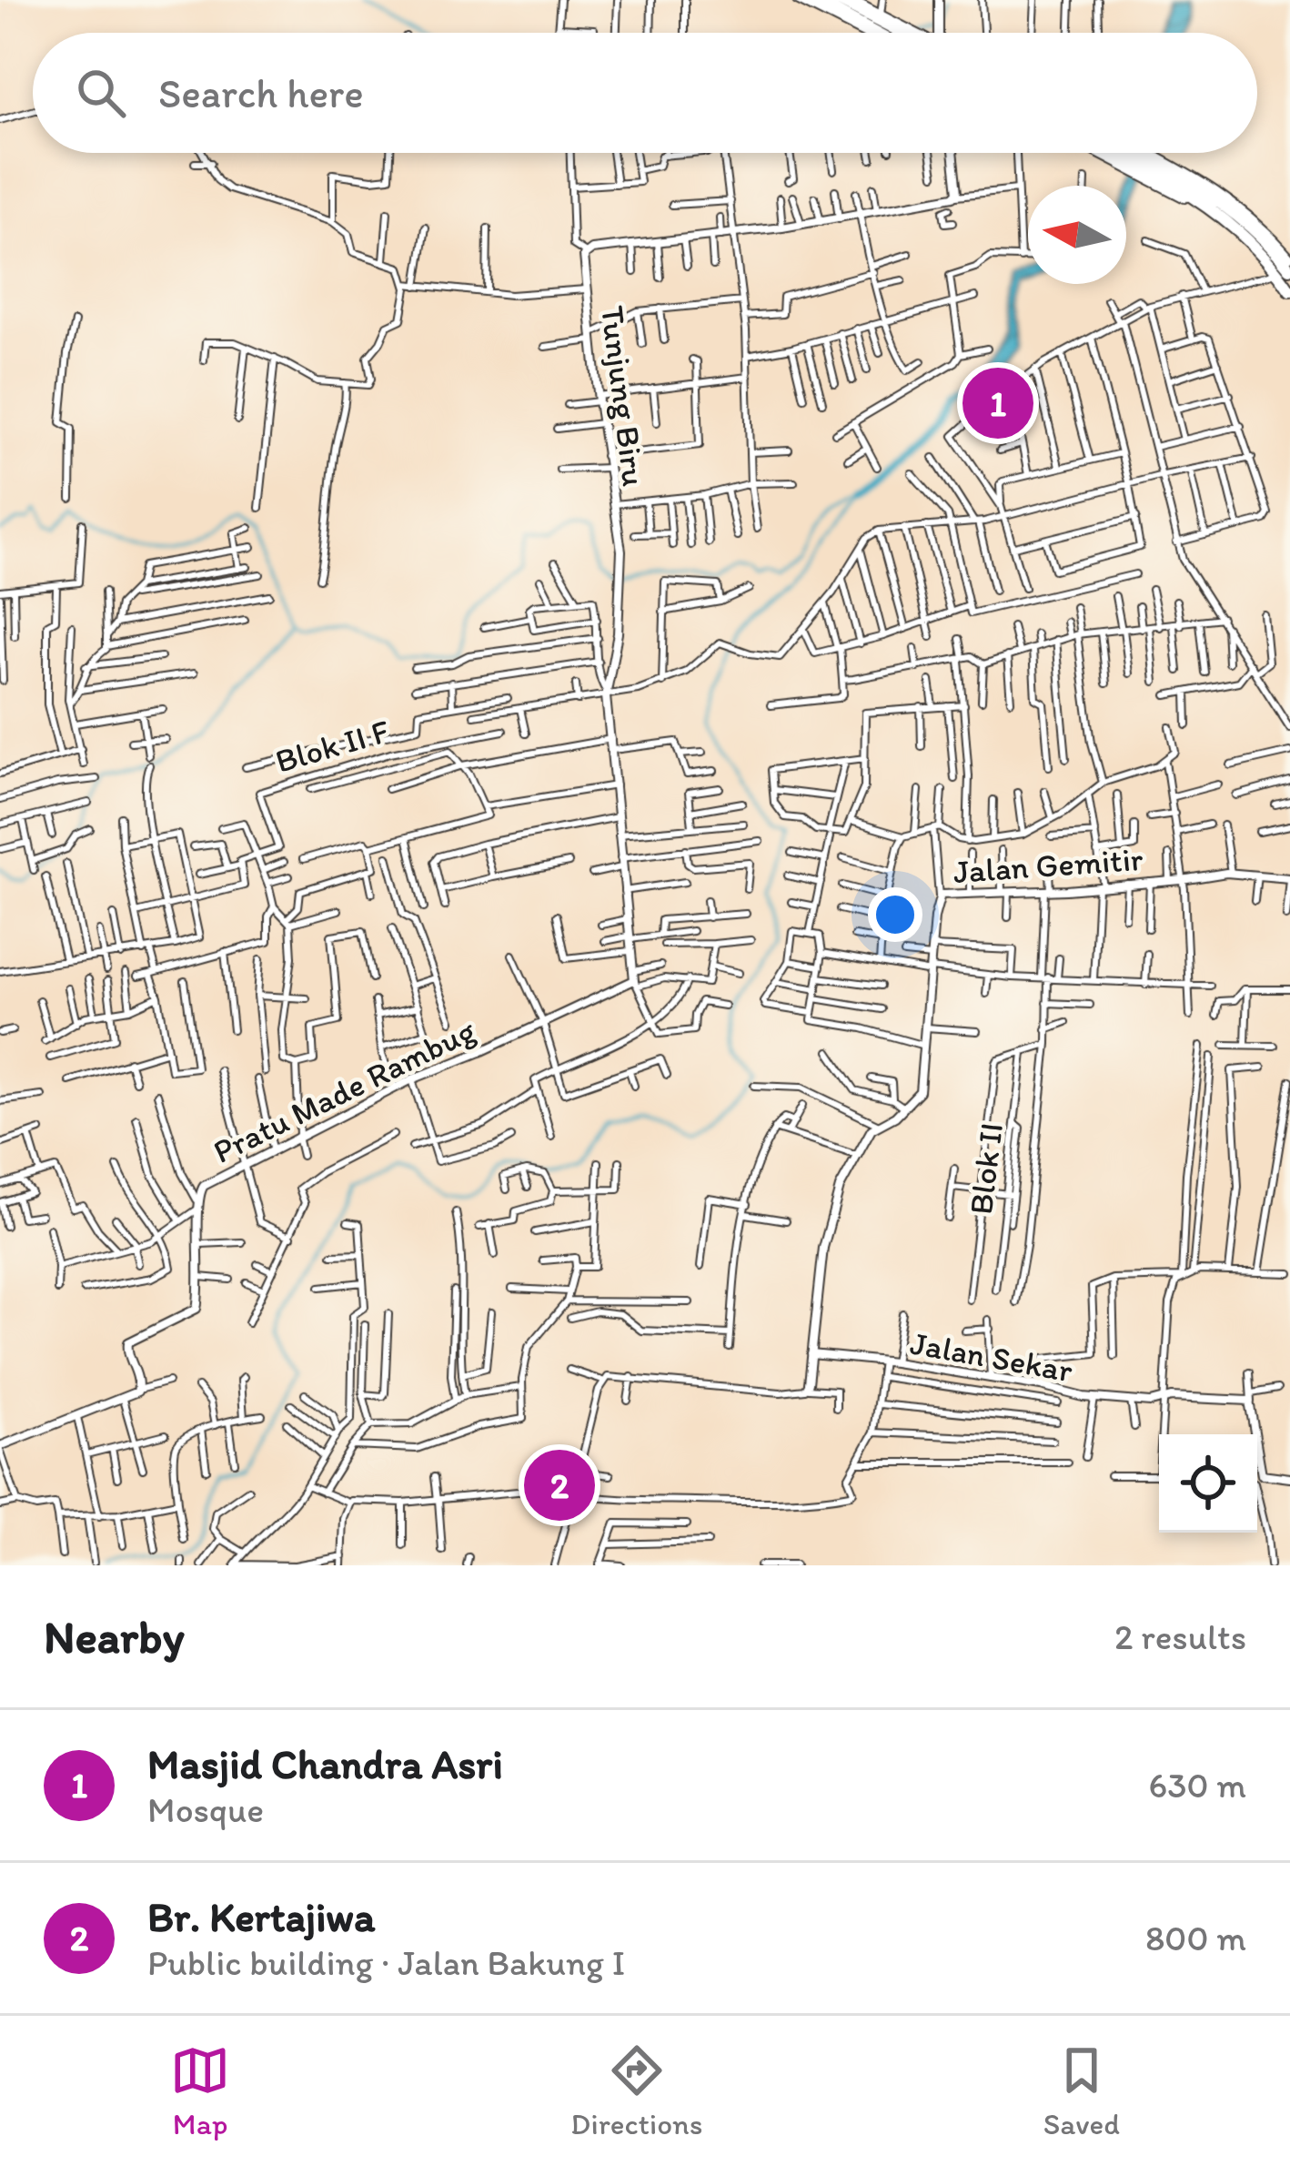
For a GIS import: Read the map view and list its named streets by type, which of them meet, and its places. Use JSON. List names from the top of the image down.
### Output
{
  "streets": {
    "street": [
      "Tunjung Biru",
      "Blok II F",
      "Jalan Gemitir",
      "Pratu Made Rambug",
      "Blok II",
      "Jalan Sekar"
    ]
  },
  "crossings": [
    ["Tunjung Biru", "Pratu Made Rambug"]
  ],
  "north": "left",
  "page": {
    "search": "Search here",
    "pins": ["1", "2"],
    "heading": ["Nearby", "2 results"],
    "list": [
      {
        "mark": "1",
        "name": "Masjid Chandra Asri",
        "note": "Mosque",
        "value": "630 m"
      },
      {
        "mark": "2",
        "name": "Br. Kertajiwa",
        "note": "Public building · Jalan Bakung I",
        "value": "800 m"
      }
    ],
    "nav": ["Map", "Directions", "Saved"]
  }
}
